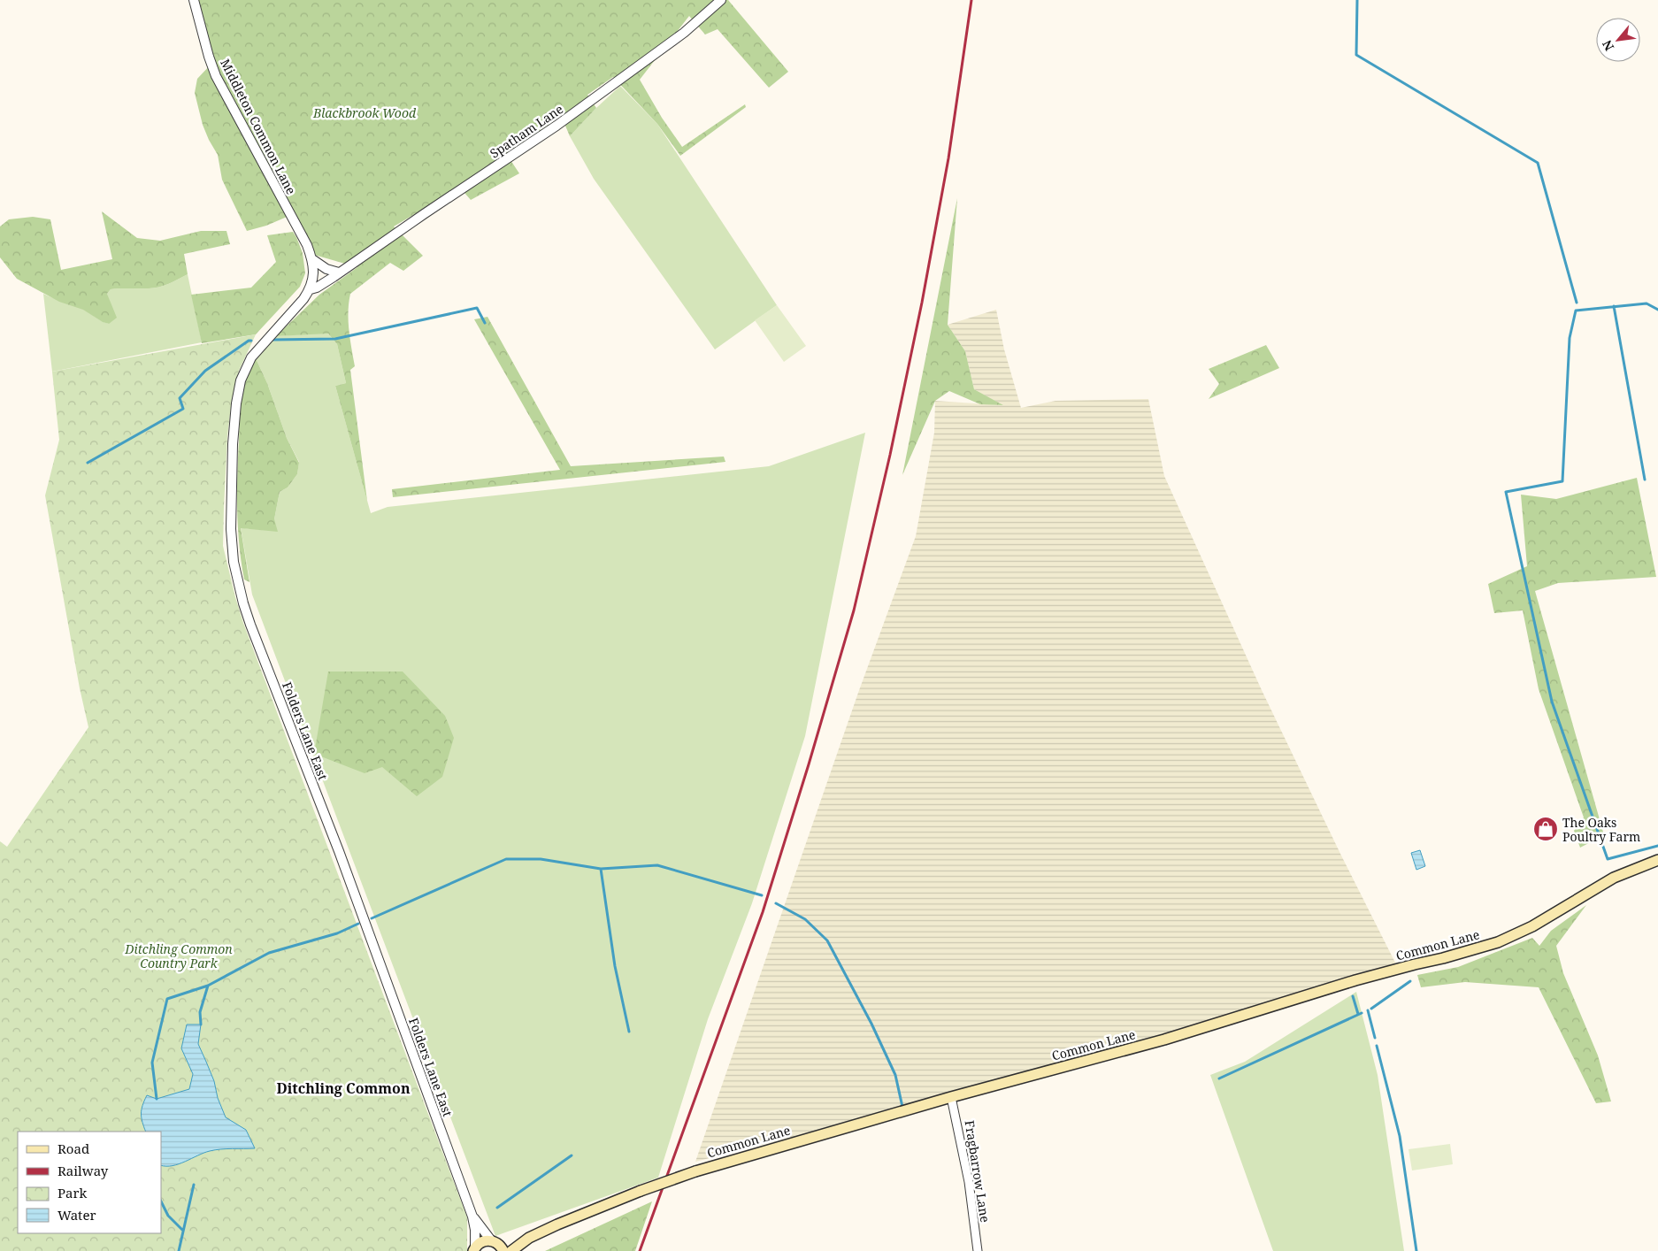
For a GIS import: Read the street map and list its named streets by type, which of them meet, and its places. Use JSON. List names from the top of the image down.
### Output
{
  "streets": {
    "main road": ["Common Lane"],
    "street": [
      "Middleton Common Lane",
      "Spatham Lane",
      "Folders Lane East",
      "Fragbarrow Lane"
    ]
  },
  "crossings": [
    ["Spatham Lane", "Folders Lane East"],
    ["Folders Lane East", "Common Lane"],
    ["Common Lane", "Fragbarrow Lane"]
  ],
  "districts": ["Ditchling Common"],
  "parks": ["Blackbrook Wood", "Ditchling Common Country Park"],
  "places": {
    "shop": ["The Oaks Poultry Farm"]
  },
  "legend": [
    "Road",
    "Railway",
    "Park",
    "Water"
  ],
  "north": "bottom left"
}
